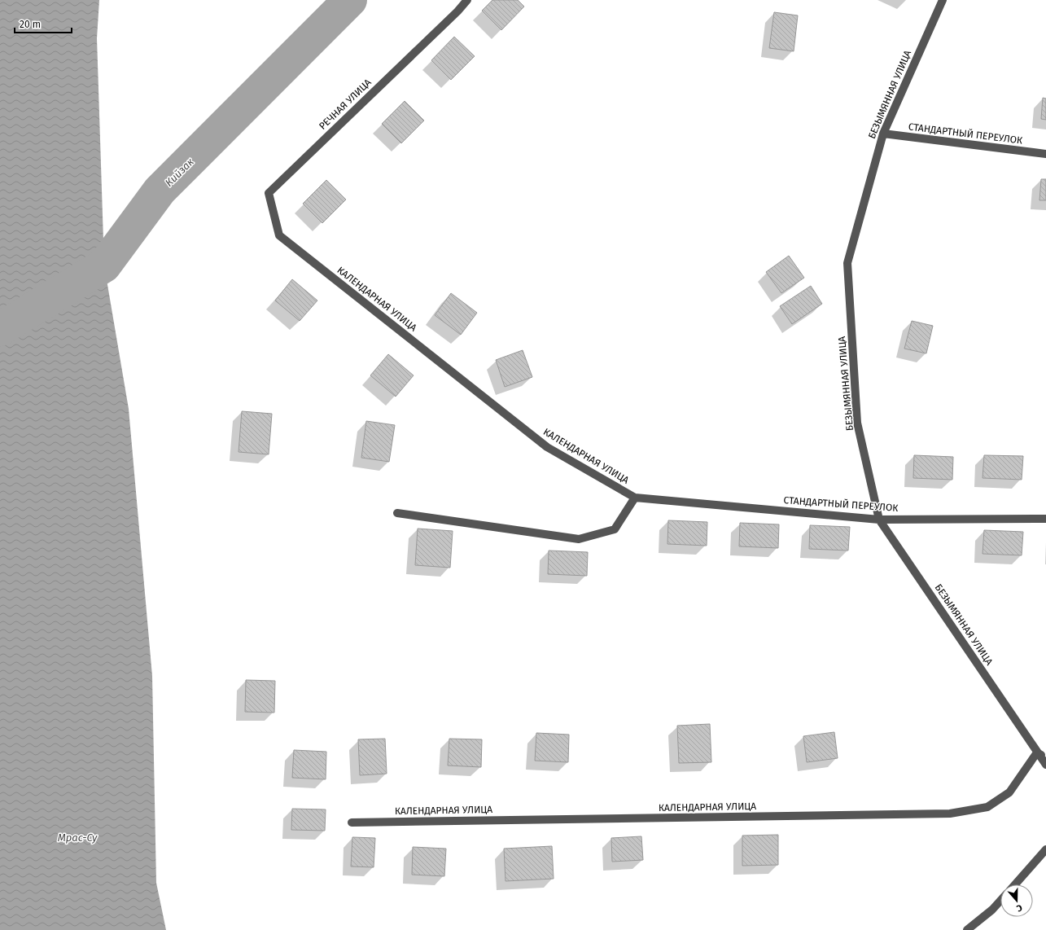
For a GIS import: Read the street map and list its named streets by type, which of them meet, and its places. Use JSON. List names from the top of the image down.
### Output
{
  "streets": {
    "street": [
      "БЕЗЫМЯННАЯ УЛИЦА",
      "РЕЧНАЯ УЛИЦА",
      "СТАНДАРТНЫЙ ПЕРЕУЛОК",
      "КАЛЕНДАРНАЯ УЛИЦА"
    ]
  },
  "crossings": [
    ["БЕЗЫМЯННАЯ УЛИЦА", "СТАНДАРТНЫЙ ПЕРЕУЛОК"],
    ["БЕЗЫМЯННАЯ УЛИЦА", "КАЛЕНДАРНАЯ УЛИЦА"],
    ["РЕЧНАЯ УЛИЦА", "КАЛЕНДАРНАЯ УЛИЦА"],
    ["СТАНДАРТНЫЙ ПЕРЕУЛОК", "КАЛЕНДАРНАЯ УЛИЦА"]
  ],
  "water": ["Кийзак", "Мрас-Су"],
  "scale_bar": "20 m",
  "north": "bottom"
}
